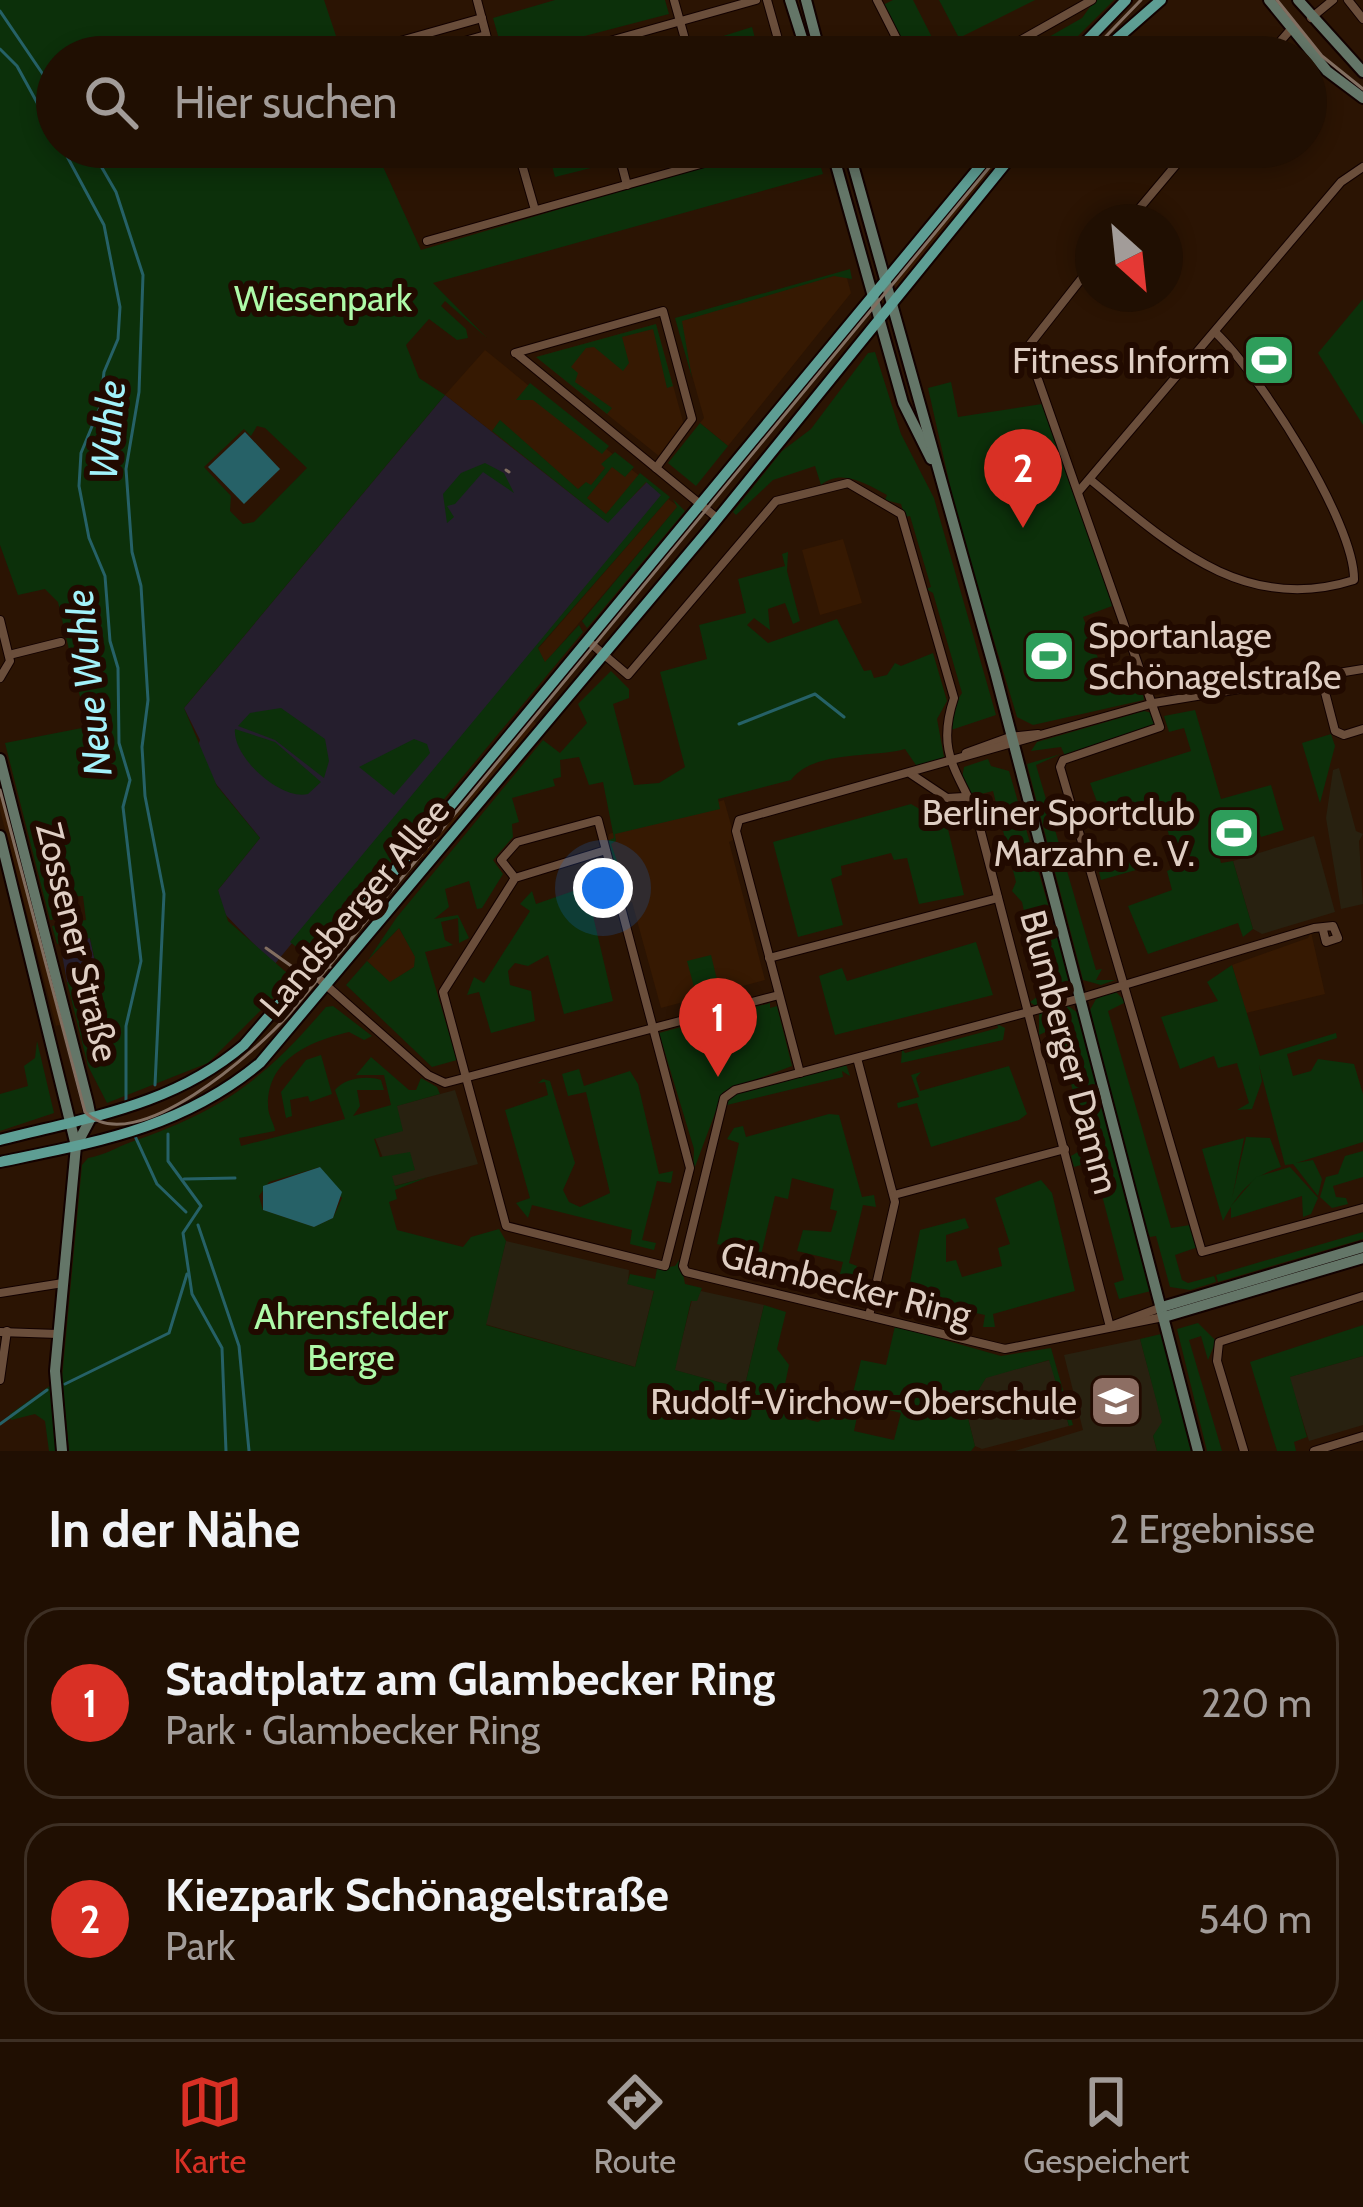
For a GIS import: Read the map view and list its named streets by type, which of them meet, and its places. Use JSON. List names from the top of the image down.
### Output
{
  "streets": {
    "main road": ["Landsberger Allee", "Zossener Straße", "Blumberger Damm"],
    "street": ["Glambecker Ring"]
  },
  "crossings": [
    ["Landsberger Allee", "Zossener Straße"],
    ["Landsberger Allee", "Blumberger Damm"],
    ["Blumberger Damm", "Glambecker Ring"]
  ],
  "water": ["Wuhle", "Neue Wuhle"],
  "parks": ["Wiesenpark", "Ahrensfelder Berge"],
  "places": {
    "sports": ["Fitness Inform", "Sportanlage Schönagelstraße", "Berliner Sportclub Marzahn e. V."],
    "school or university": ["Rudolf-Virchow-Oberschule"]
  },
  "north": "bottom right",
  "page": {
    "search": "Hier suchen",
    "pins": ["2", "1"],
    "heading": ["In der Nähe", "2 Ergebnisse"],
    "list": [
      {
        "mark": "1",
        "name": "Stadtplatz am Glambecker Ring",
        "note": "Park · Glambecker Ring",
        "value": "220 m"
      },
      {
        "mark": "2",
        "name": "Kiezpark Schönagelstraße",
        "note": "Park",
        "value": "540 m"
      }
    ],
    "nav": ["Karte", "Route", "Gespeichert"]
  }
}
